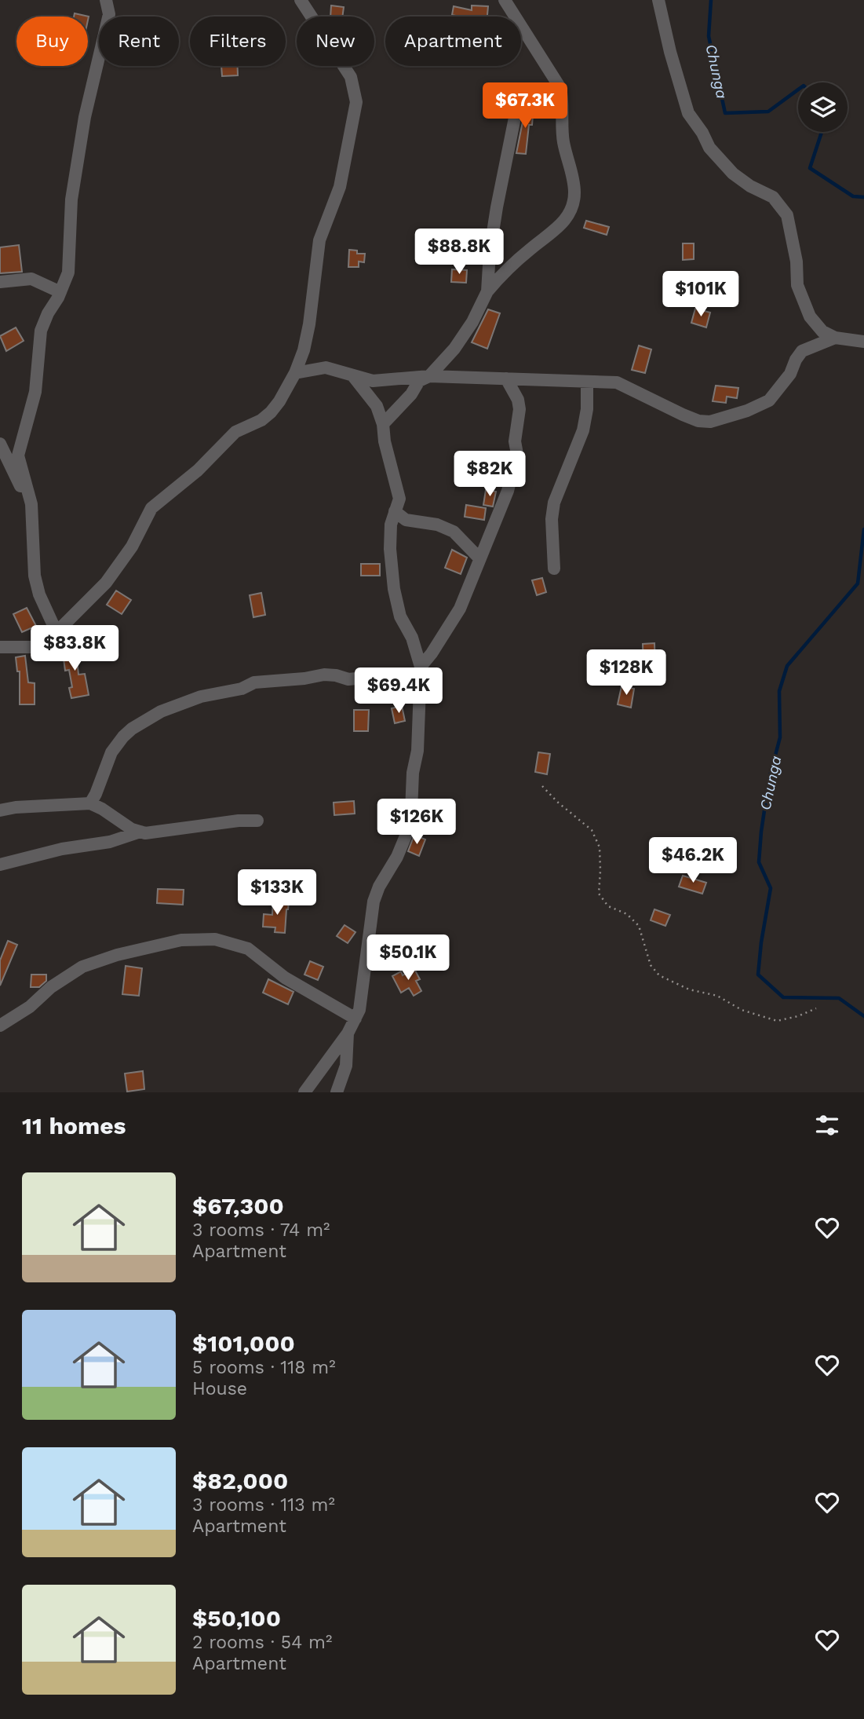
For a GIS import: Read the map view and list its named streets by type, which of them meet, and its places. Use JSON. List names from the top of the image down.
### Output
{
  "water": ["Chunga"],
  "page": {
    "chip": [
      "Buy",
      "Rent",
      "Filters",
      "New",
      "Apartment"
    ],
    "price": [
      "$67.3K",
      "$88.8K",
      "$101K",
      "$82K",
      "$83.8K",
      "$128K",
      "$69.4K",
      "$126K",
      "$46.2K",
      "$133K",
      "$50.1K"
    ],
    "heading": "11 homes",
    "list": [
      {
        "name": "$67,300",
        "note": "3 rooms · 74 m² · Apartment"
      },
      {
        "name": "$101,000",
        "note": "5 rooms · 118 m² · House"
      },
      {
        "name": "$82,000",
        "note": "3 rooms · 113 m² · Apartment"
      },
      {
        "name": "$50,100",
        "note": "2 rooms · 54 m² · Apartment"
      }
    ]
  }
}
